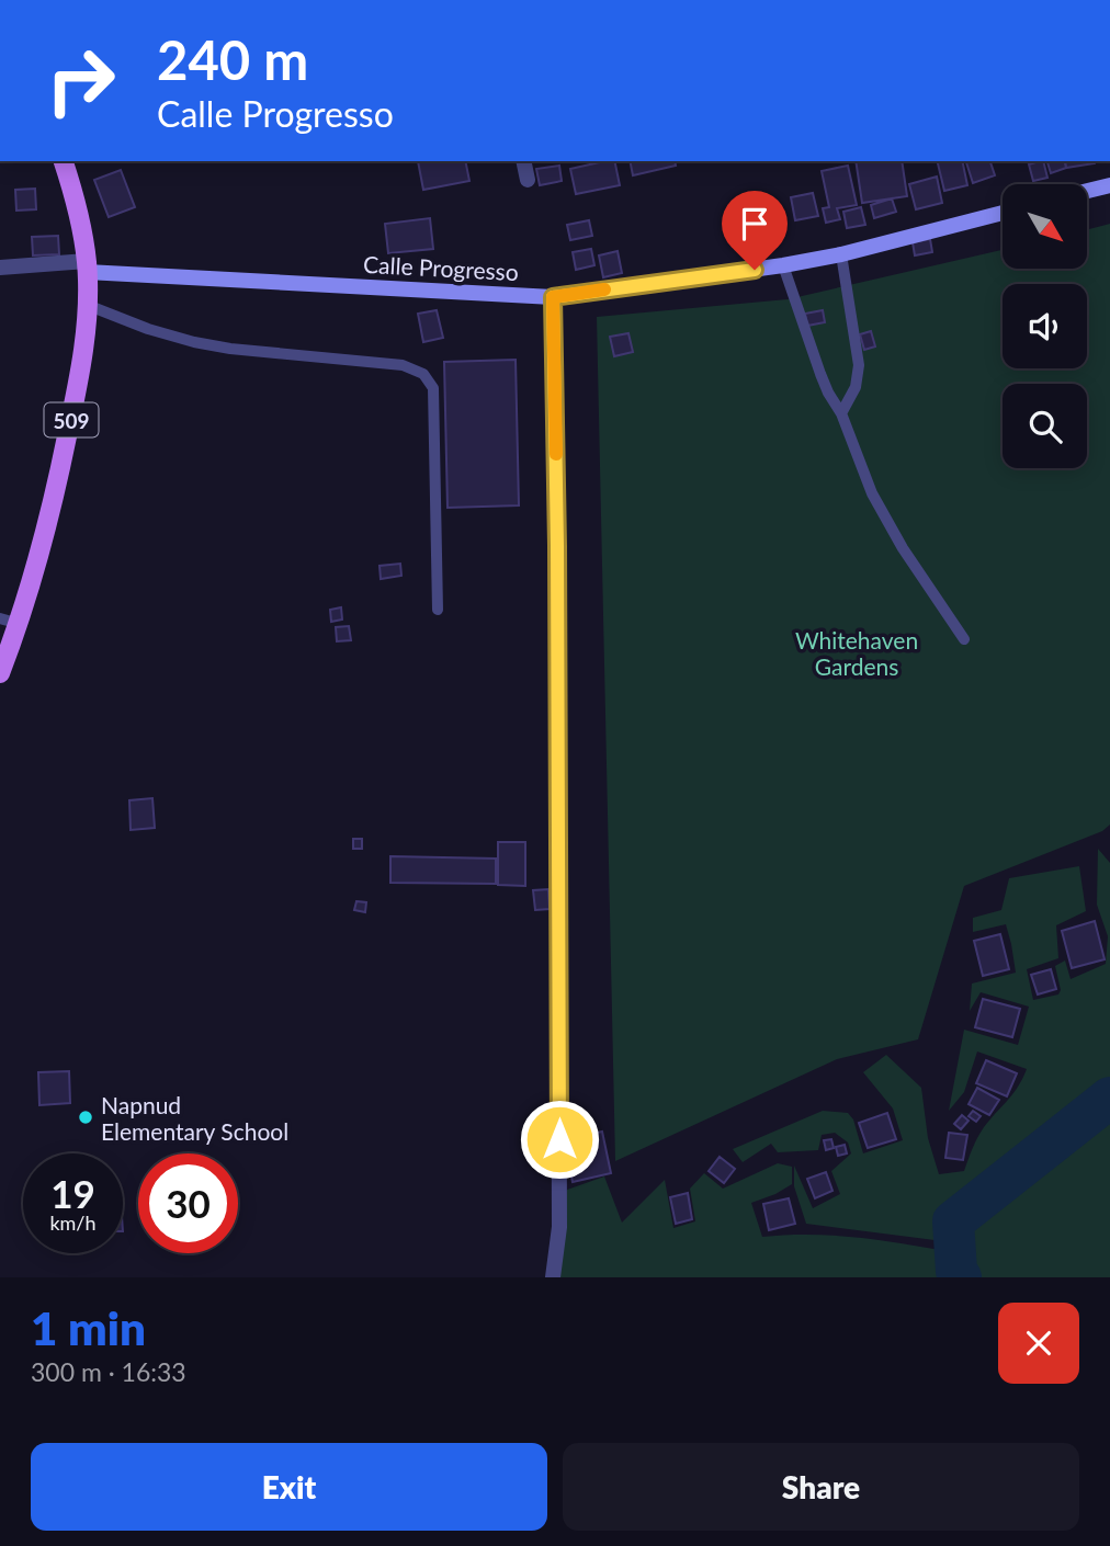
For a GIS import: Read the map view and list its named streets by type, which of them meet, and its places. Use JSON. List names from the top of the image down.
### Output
{
  "streets": {
    "main road": ["Calle Progresso", "509"]
  },
  "crossings": [
    ["Calle Progresso", "509"]
  ],
  "parks": ["Whitehaven Gardens"],
  "places": ["Napnud Elementary School"],
  "north": "bottom right",
  "page": {
    "turn": ["240 m", "Calle Progresso"],
    "speed": "19 km/h",
    "limit": "30",
    "heading": ["1 min", "300 m · 16:33"],
    "buttons": ["Exit", "Share"]
  }
}
